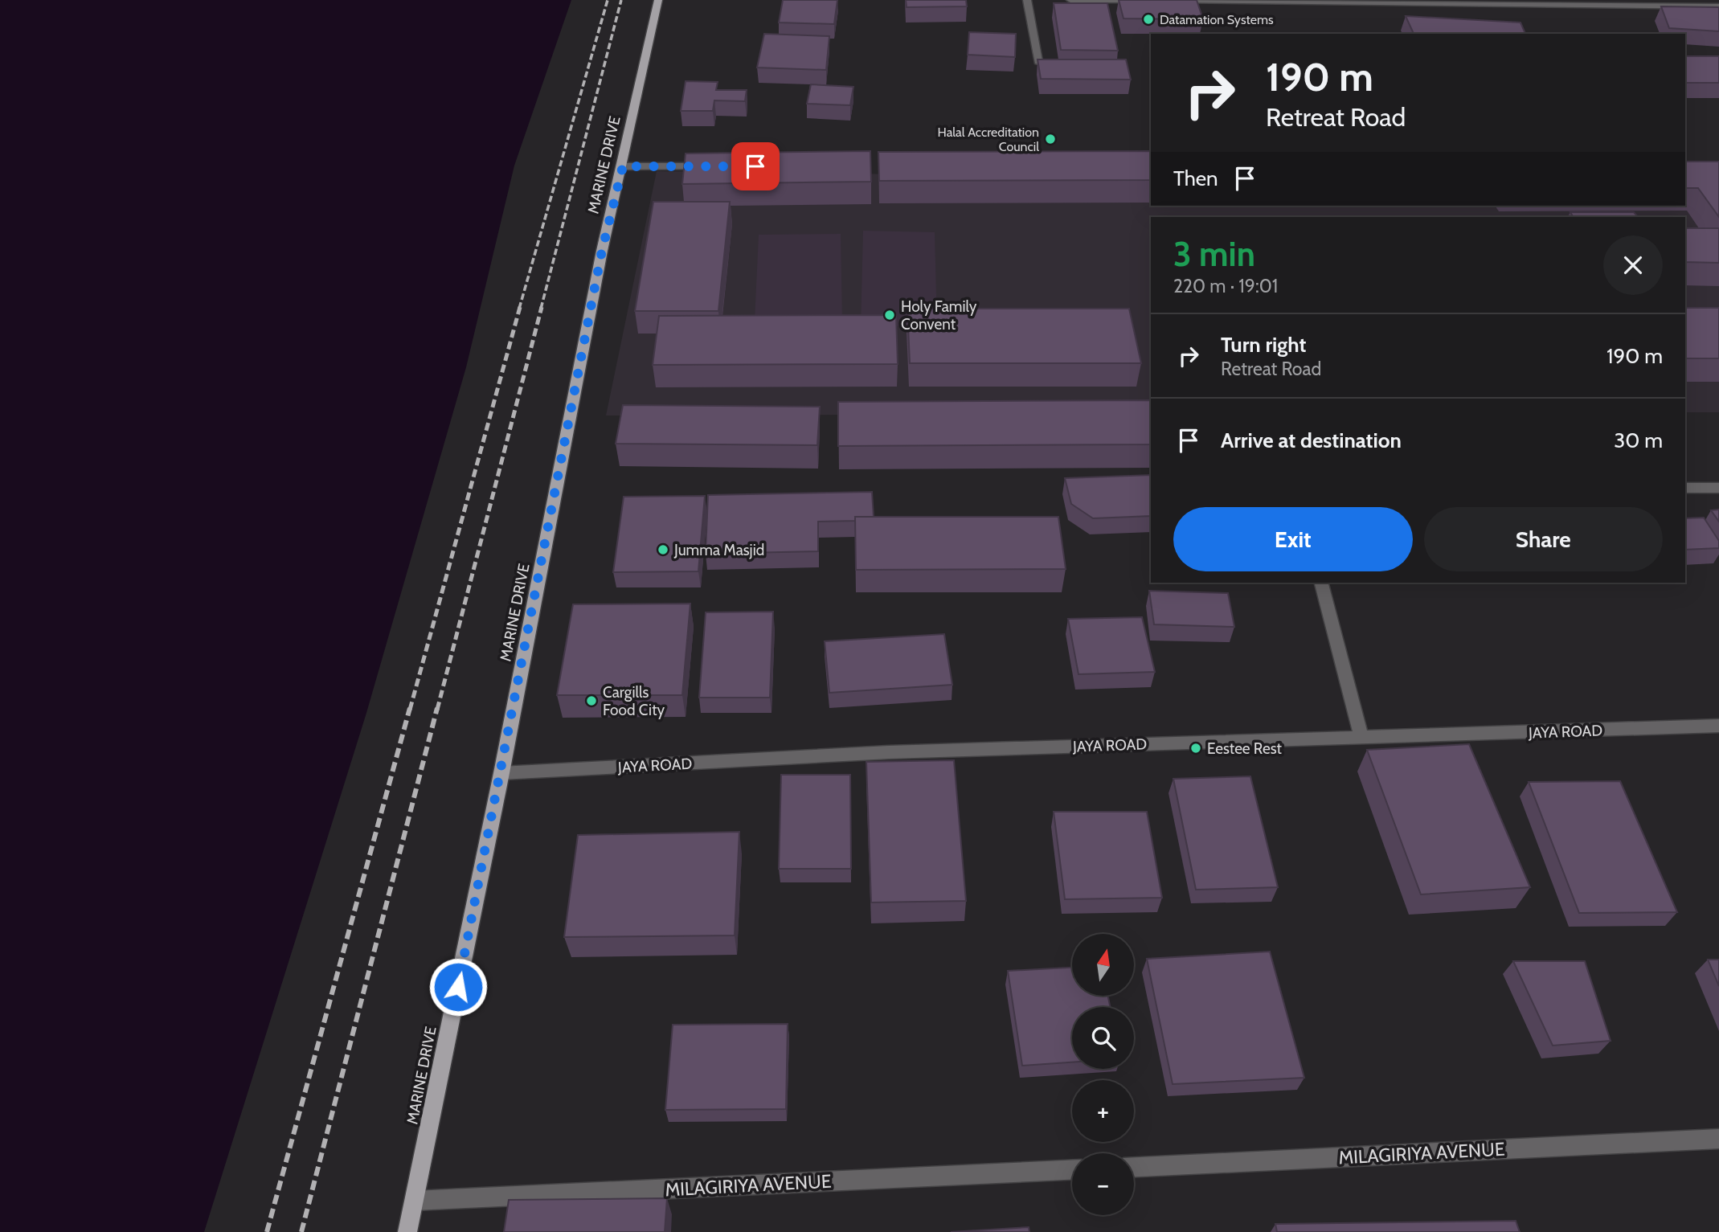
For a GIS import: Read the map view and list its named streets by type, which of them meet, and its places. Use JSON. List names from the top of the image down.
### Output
{
  "streets": {
    "main road": ["MARINE DRIVE"],
    "street": ["JAYA ROAD", "MILAGIRIYA AVENUE"]
  },
  "crossings": [
    ["MARINE DRIVE", "JAYA ROAD"],
    ["MARINE DRIVE", "MILAGIRIYA AVENUE"]
  ],
  "places": [
    "Datamation Systems",
    "Halal Accreditation Council",
    "Holy Family Convent",
    "Jumma Masjid",
    "Cargills Food City",
    "Eestee Rest"
  ],
  "north": "top",
  "page": {
    "turn": ["190 m", "Retreat Road"],
    "then": "Then",
    "heading": ["3 min", "220 m · 19:01"],
    "list": [
      {
        "name": "Turn right",
        "note": "Retreat Road",
        "value": "190 m"
      },
      {
        "name": "Arrive at destination",
        "value": "30 m"
      }
    ],
    "buttons": ["Exit", "Share"],
    "map_buttons": ["+", "−"]
  }
}
